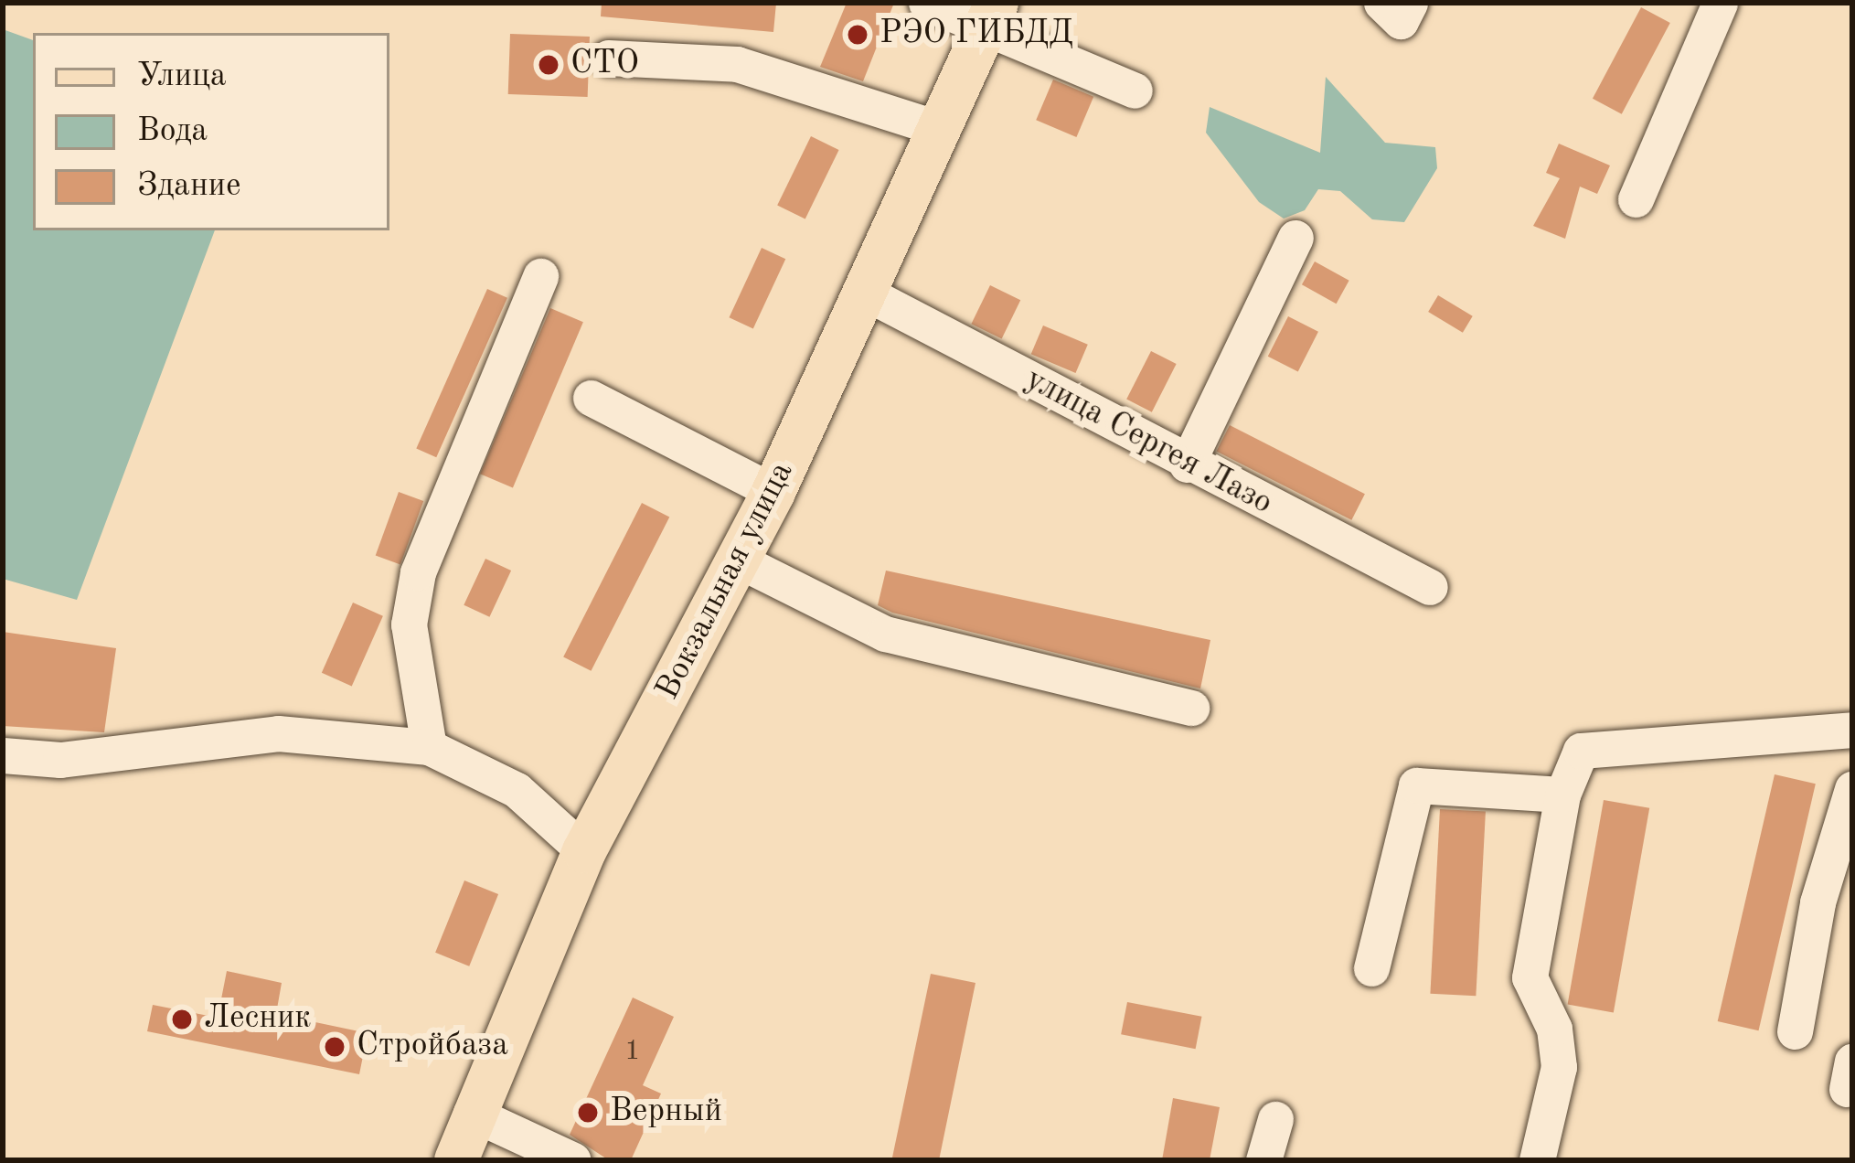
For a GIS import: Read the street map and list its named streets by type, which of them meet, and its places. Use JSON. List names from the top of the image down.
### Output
{
  "streets": {
    "main road": ["Вокзальная улица"],
    "street": ["улица Сергея Лазо"]
  },
  "crossings": [
    ["улица Сергея Лазо", "Вокзальная улица"]
  ],
  "places": [
    "РЭО ГИБДД",
    "СТО",
    "Лесник",
    "Стройбаза",
    "Верный"
  ],
  "house_numbers": ["1"],
  "legend": ["Улица", "Вода", "Здание"]
}
